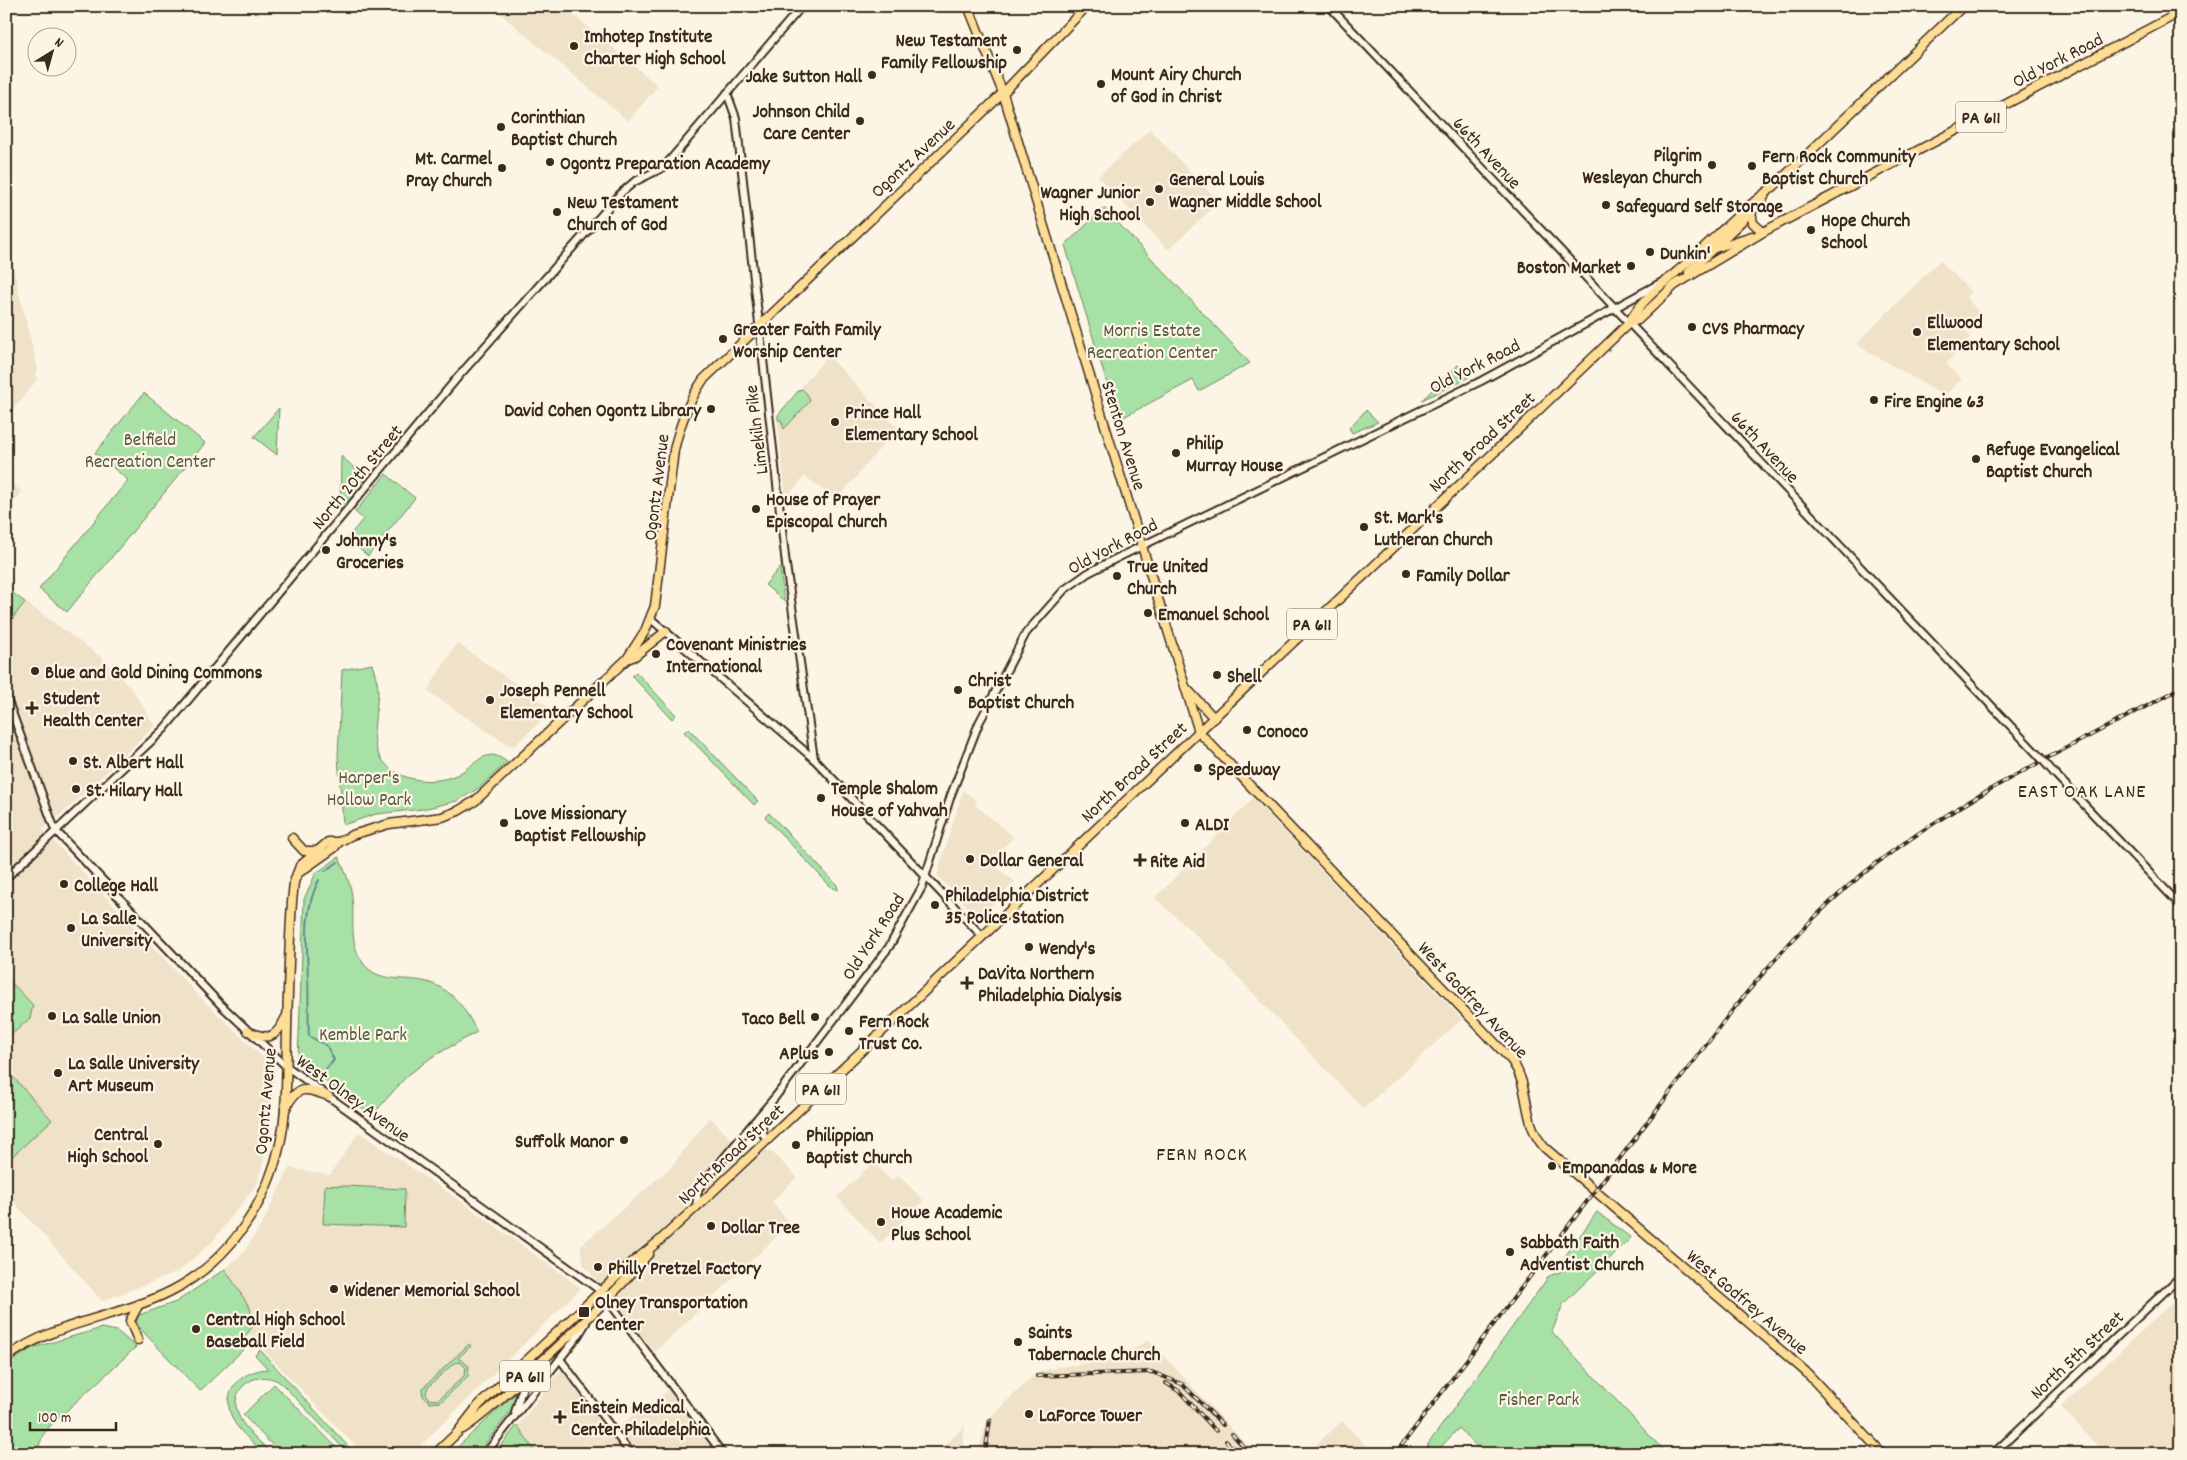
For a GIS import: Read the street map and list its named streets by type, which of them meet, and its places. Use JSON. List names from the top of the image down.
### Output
{
  "streets": {
    "main road": [
      "Old York Road",
      "PA 611",
      "Ogontz Avenue",
      "Stenton Avenue",
      "North Broad Street",
      "West Godfrey Avenue"
    ],
    "street": [
      "66th Avenue",
      "Limekiln Pike",
      "North 20th Street",
      "West Olney Avenue",
      "North 5th Street"
    ]
  },
  "crossings": [
    ["Old York Road", "66th Avenue"],
    ["Old York Road", "Stenton Avenue"],
    ["Old York Road", "North Broad Street"],
    ["66th Avenue", "North Broad Street"],
    ["Ogontz Avenue", "Limekiln Pike"],
    ["Ogontz Avenue", "Stenton Avenue"],
    ["Ogontz Avenue", "West Olney Avenue"],
    ["Limekiln Pike", "North 20th Street"],
    ["Stenton Avenue", "North Broad Street"],
    ["Stenton Avenue", "West Godfrey Avenue"],
    ["North Broad Street", "West Godfrey Avenue"],
    ["North Broad Street", "West Olney Avenue"],
    ["North 20th Street", "West Olney Avenue"]
  ],
  "districts": ["EAST OAK LANE", "FERN ROCK"],
  "parks": [
    "Morris Estate Recreation Center",
    "Belfield Recreation Center",
    "Harper's Hollow Park",
    "Kemble Park",
    "Fisher Park"
  ],
  "places": {
    "other": [
      "Imhotep Institute Charter High School",
      "New Testament Family Fellowship",
      "Jake Sutton Hall",
      "Mount Airy Church of God in Christ",
      "Johnson Child Care Center",
      "Corinthian Baptist Church",
      "Ogontz Preparation Academy",
      "Pilgrim Wesleyan Church",
      "Fern Rock Community Baptist Church",
      "Mt. Carmel Pray Church",
      "General Louis Wagner Middle School",
      "Wagner Junior High School",
      "Safeguard Self Storage",
      "New Testament Church of God",
      "Hope Church School",
      "Dunkin'",
      "Boston Market",
      "CVS Pharmacy",
      "Ellwood Elementary School",
      "Greater Faith Family Worship Center",
      "Fire Engine 63",
      "David Cohen Ogontz Library",
      "Prince Hall Elementary School",
      "Philip Murray House",
      "Refuge Evangelical Baptist Church",
      "House of Prayer Episcopal Church",
      "St. Mark's Lutheran Church",
      "Johnny's Groceries",
      "Family Dollar",
      "True United Church",
      "Emanuel School",
      "Covenant Ministries International",
      "Blue and Gold Dining Commons",
      "Shell",
      "Christ Baptist Church",
      "Joseph Pennell Elementary School",
      "Conoco",
      "St. Albert Hall",
      "Speedway",
      "St. Hilary Hall",
      "Temple Shalom House of Yahvah",
      "Love Missionary Baptist Fellowship",
      "ALDI",
      "Dollar General",
      "College Hall",
      "Philadelphia District 35 Police Station",
      "La Salle University",
      "Wendy's",
      "La Salle Union",
      "Taco Bell",
      "Fern Rock Trust Co.",
      "APlus",
      "La Salle University Art Museum",
      "Suffolk Manor",
      "Central High School",
      "Philippian Baptist Church",
      "Empanadas & More",
      "Howe Academic Plus School",
      "Dollar Tree",
      "Sabbath Faith Adventist Church",
      "Philly Pretzel Factory",
      "Widener Memorial School",
      "Central High School Baseball Field",
      "Saints Tabernacle Church",
      "LaForce Tower"
    ],
    "health": [
      "Student Health Center",
      "Rite Aid",
      "DaVita Northern Philadelphia Dialysis",
      "Einstein Medical Center Philadelphia"
    ],
    "transit": ["Olney Transportation Center"]
  },
  "scale_bar": "100 m",
  "north": "top right"
}
